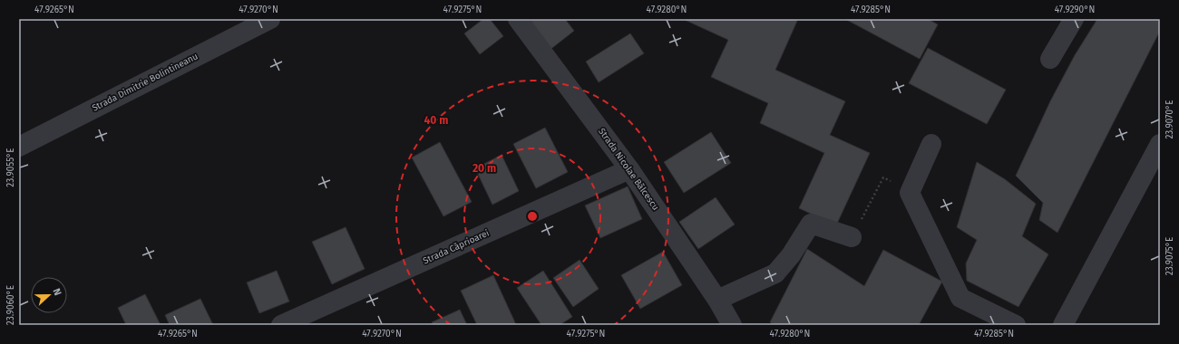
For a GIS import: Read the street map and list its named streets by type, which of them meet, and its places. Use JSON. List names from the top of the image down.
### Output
{
  "streets": {
    "street": ["Strada Dimitrie Bolintineanu", "Strada Nicolae Bălcescu", "Strada Căprioarei"]
  },
  "crossings": [
    ["Strada Nicolae Bălcescu", "Strada Căprioarei"]
  ],
  "north": "right",
  "coordinates": [
    "47.9265°N",
    "47.9270°N",
    "47.9275°N",
    "47.9280°N",
    "47.9285°N",
    "47.9290°N",
    "23.9070°E",
    "23.9055°E",
    "23.9075°E",
    "23.9060°E"
  ],
  "rings": ["40 m", "20 m"]
}
